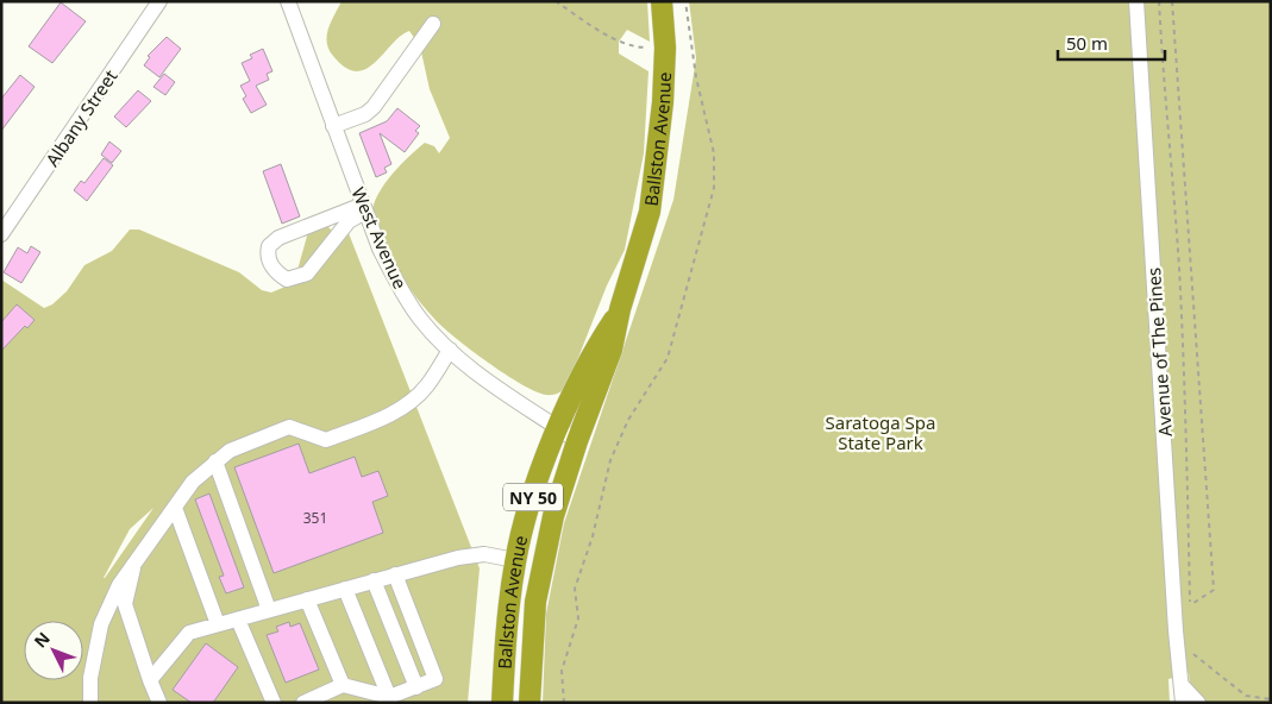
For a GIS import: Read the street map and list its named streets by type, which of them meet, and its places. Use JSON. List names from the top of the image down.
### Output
{
  "streets": {
    "highway": ["Ballston Avenue", "NY 50"],
    "street": ["Albany Street", "West Avenue", "Avenue of The Pines"]
  },
  "crossings": [
    ["Ballston Avenue", "West Avenue"]
  ],
  "parks": ["Saratoga Spa State Park"],
  "house_numbers": ["351"],
  "scale_bar": "50 m",
  "north": "top left"
}
